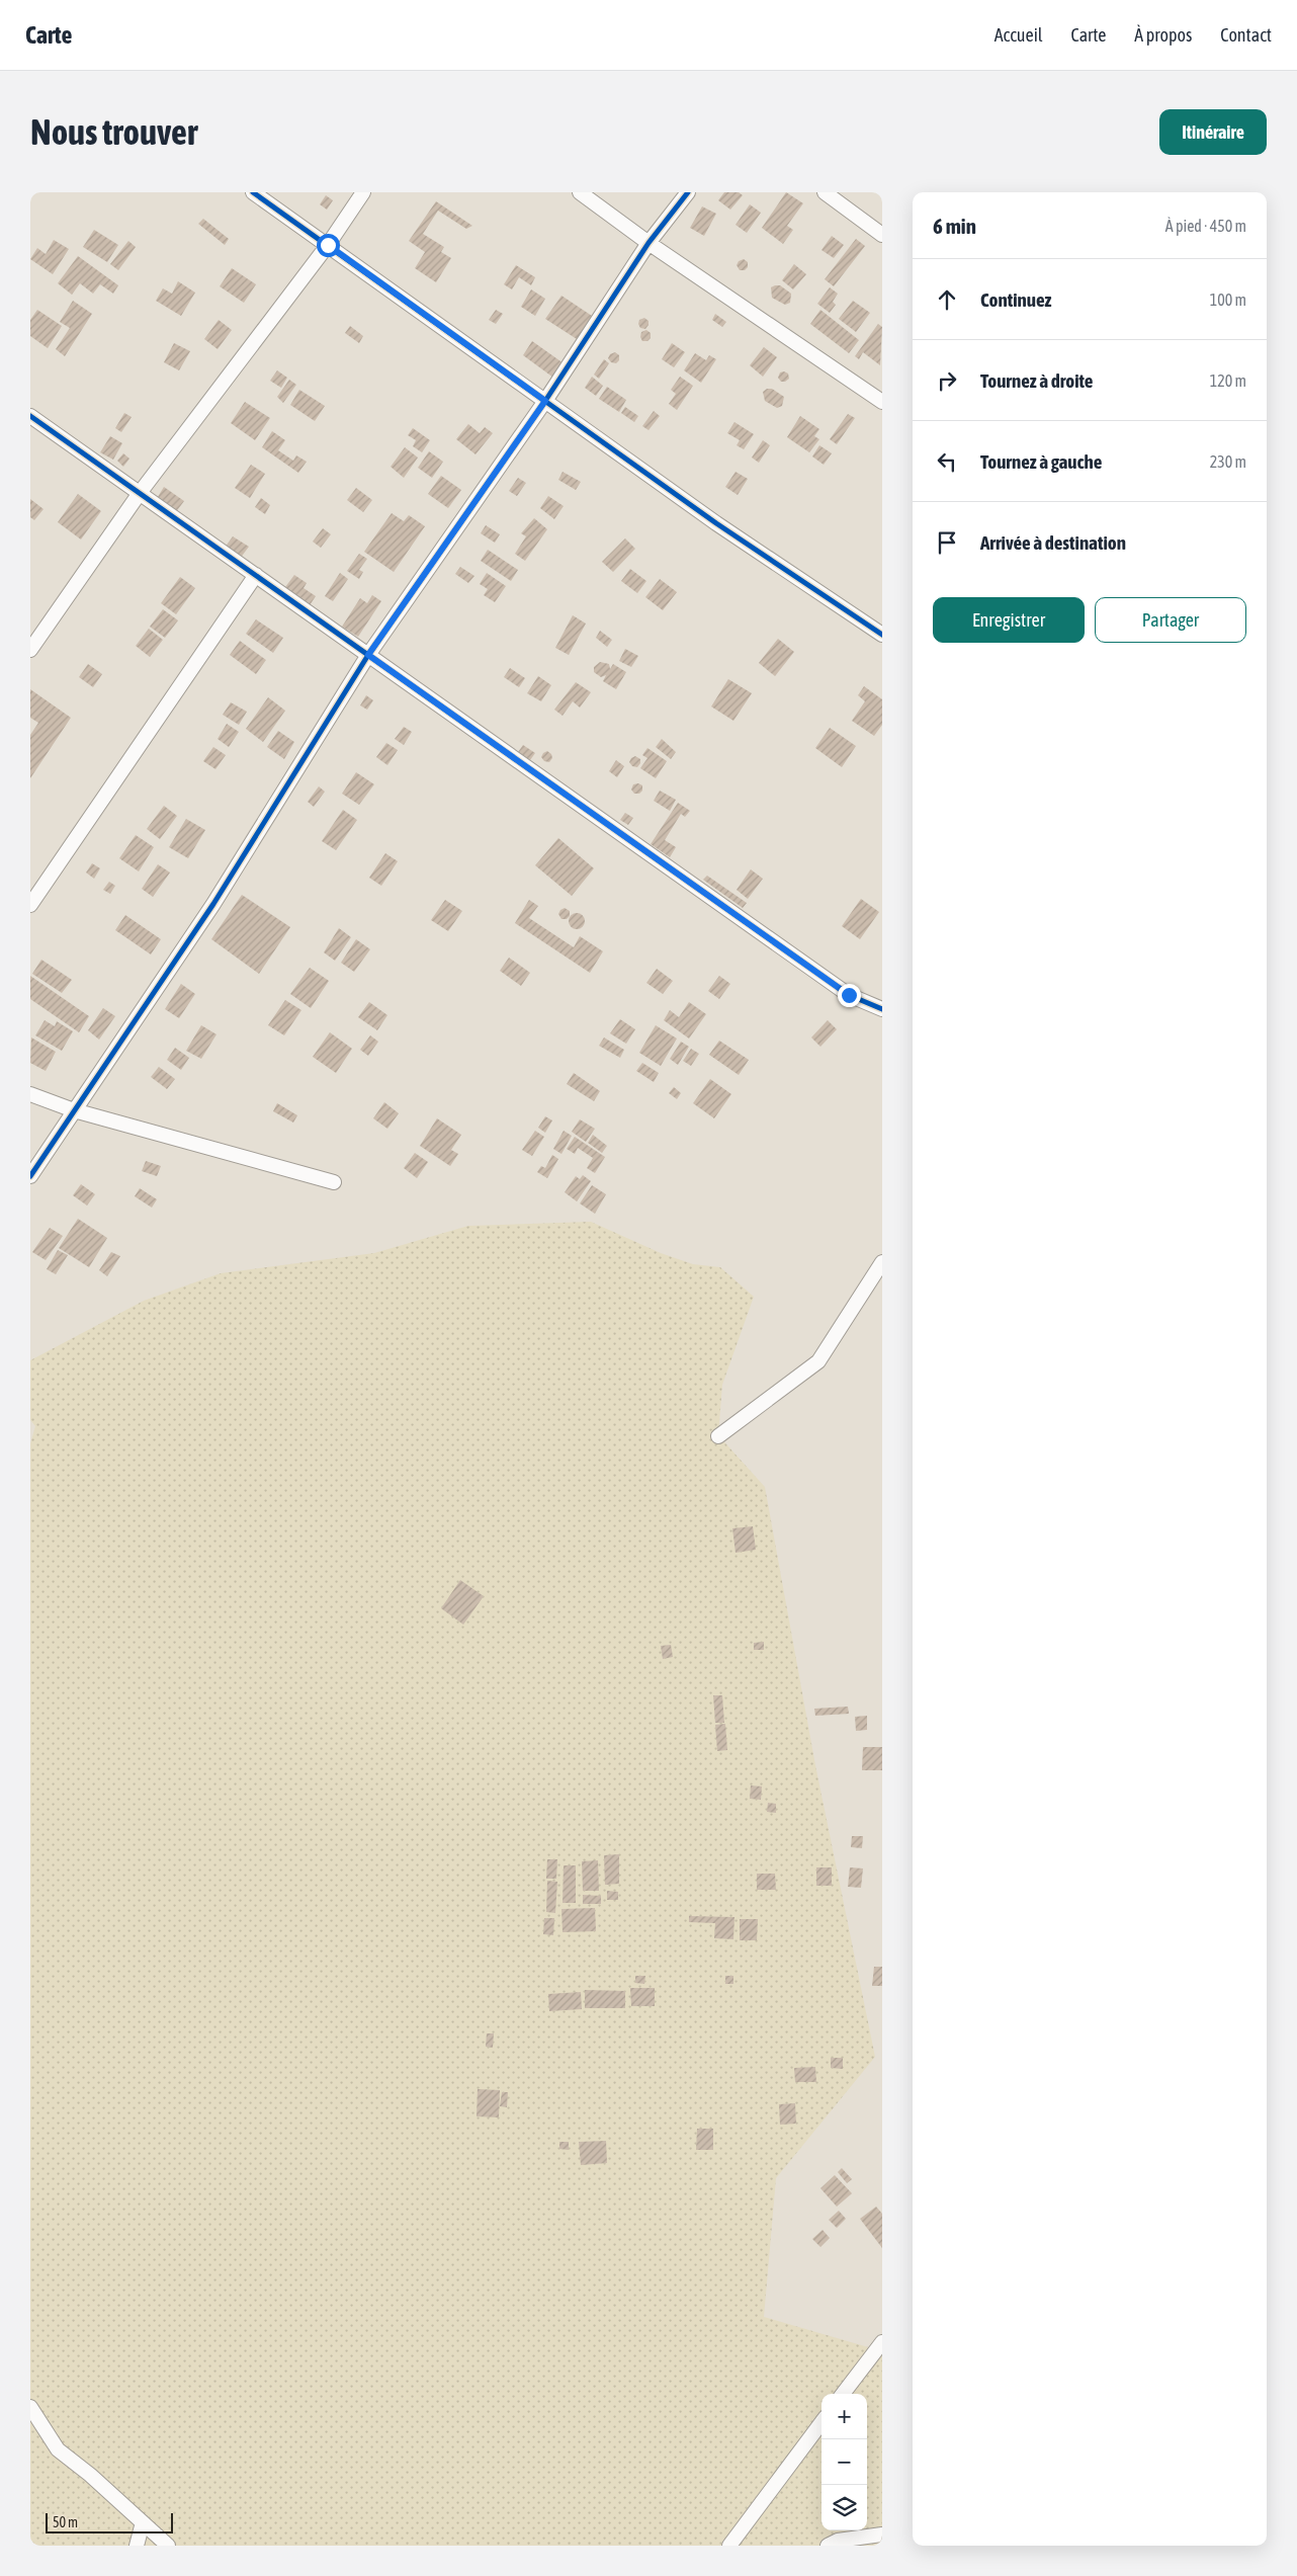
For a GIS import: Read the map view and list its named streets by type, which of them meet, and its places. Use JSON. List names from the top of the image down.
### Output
{
  "scale_bar": "50 m",
  "page": {
    "header": "Carte",
    "nav": [
      "Accueil",
      "Carte",
      "À propos",
      "Contact"
    ],
    "buttons": [
      "Itinéraire",
      ["Enregistrer", "Partager"]
    ],
    "title": "Nous trouver",
    "heading": ["6 min", "À pied · 450 m"],
    "list": [
      ["Continuez", "100 m"],
      ["Tournez à droite", "120 m"],
      ["Tournez à gauche", "230 m"],
      "Arrivée à destination"
    ],
    "map_buttons": ["+", "−"],
    "scale": "50 m"
  }
}
